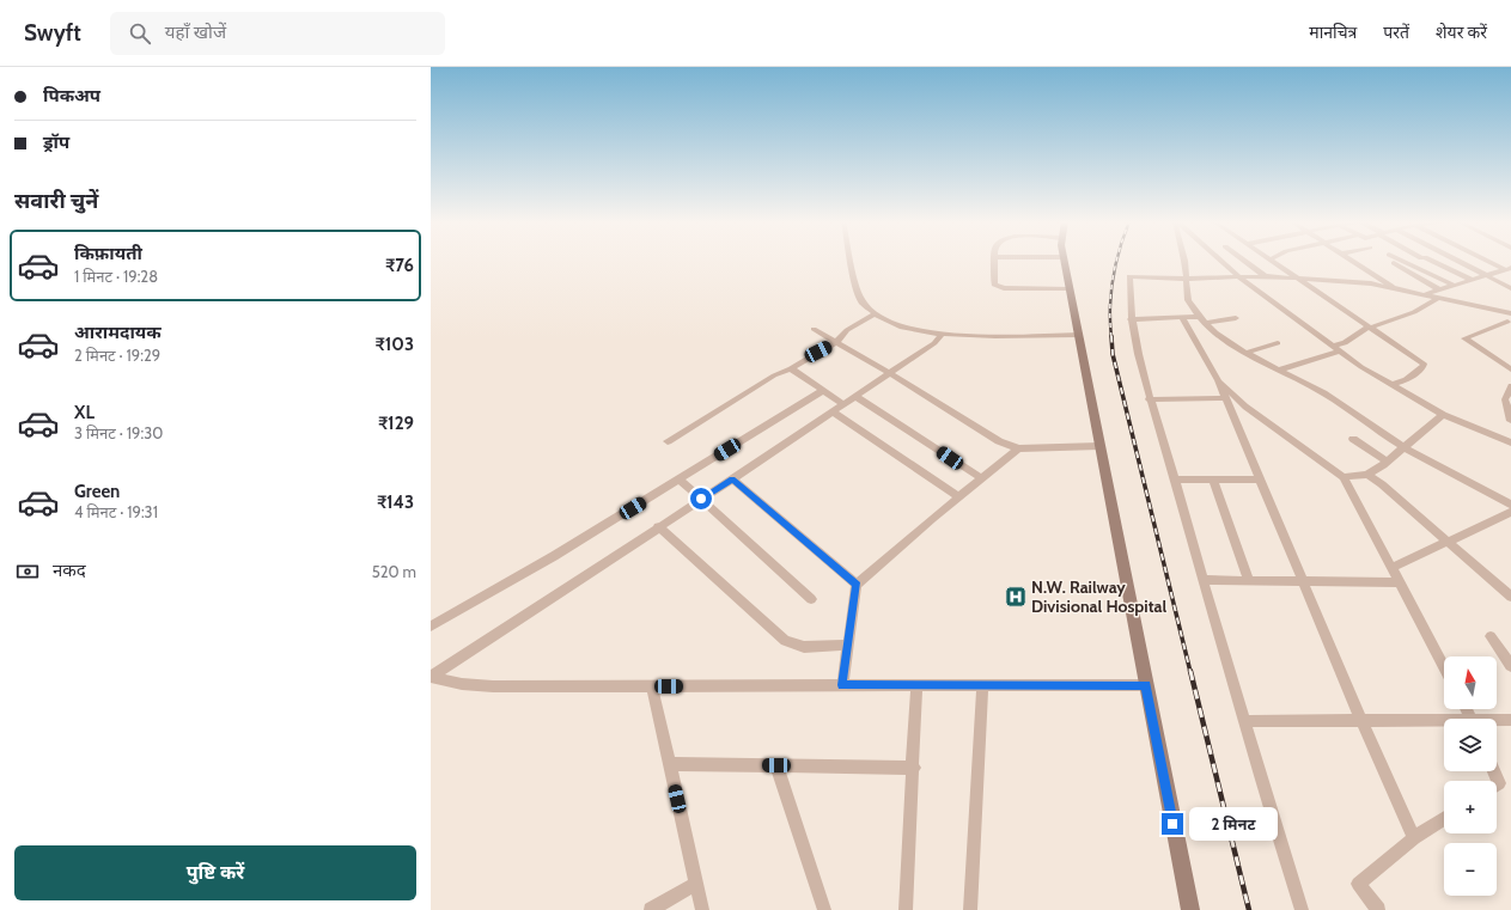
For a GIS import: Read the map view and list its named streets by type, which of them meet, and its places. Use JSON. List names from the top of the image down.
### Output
{
  "places": {
    "hospital": ["N.W. Railway Divisional Hospital"]
  },
  "north": "top",
  "page": {
    "header": "Swyft",
    "search": "यहाँ खोजें",
    "nav": ["मानचित्र", "परतें", "शेयर करें"],
    "banner": ["पिकअप", "ड्रॉप"],
    "heading": "सवारी चुनें",
    "list": [
      {
        "name": "किफ़ायती",
        "note": "1 मिनट · 19:28",
        "value": "₹76"
      },
      {
        "name": "आरामदायक",
        "note": "2 मिनट · 19:29",
        "value": "₹103"
      },
      {
        "name": "XL",
        "note": "3 मिनट · 19:30",
        "value": "₹129"
      },
      {
        "name": "Green",
        "note": "4 मिनट · 19:31",
        "value": "₹143"
      }
    ],
    "pay": ["नकद", "520 m"],
    "map_buttons": ["+", "−"],
    "bubble": "2 मिनट",
    "buttons": "पुष्टि करें"
  }
}
